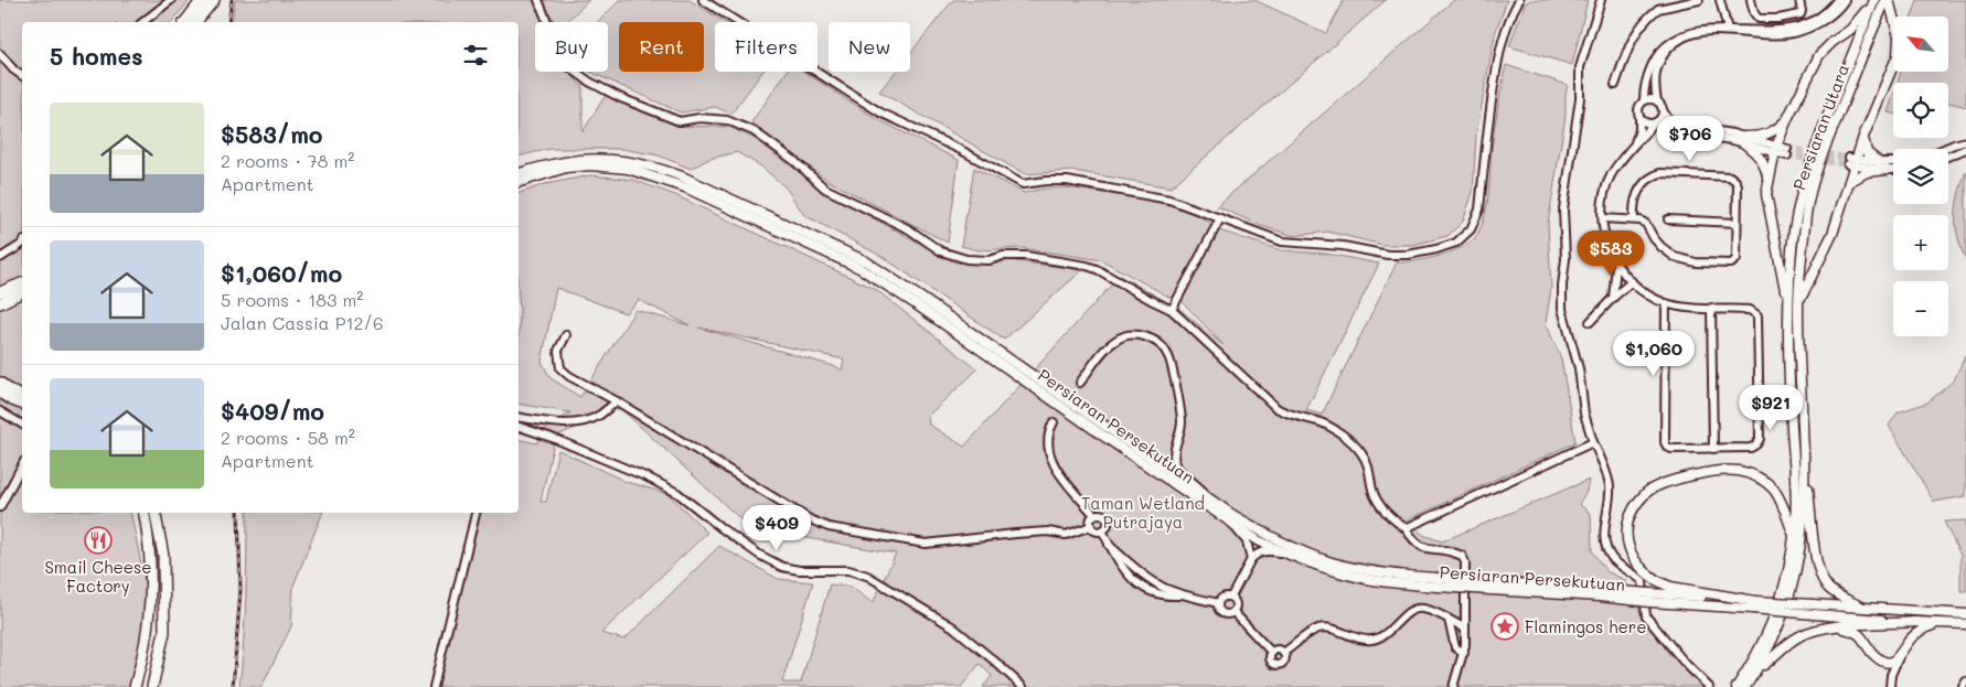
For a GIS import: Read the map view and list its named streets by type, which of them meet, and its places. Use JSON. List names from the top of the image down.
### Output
{
  "streets": {
    "main road": ["Persiaran Utara", "Persiaran Persekutuan"]
  },
  "parks": ["Taman Wetland Putrajaya"],
  "places": {
    "restaurant": ["Smail Cheese Factory"],
    "place": ["Flamingos here"]
  },
  "north": "top left",
  "page": {
    "map_buttons": ["+", "−"],
    "chip": [
      "Buy",
      "Rent",
      "Filters",
      "New"
    ],
    "heading": "5 homes",
    "list": [
      {
        "name": "$583/mo",
        "note": "2 rooms · 78 m² · Apartment"
      },
      {
        "name": "$1,060/mo",
        "note": "5 rooms · 183 m² · Jalan Cassia P12/6"
      },
      {
        "name": "$409/mo",
        "note": "2 rooms · 58 m² · Apartment"
      }
    ],
    "price": [
      "$706",
      "$583",
      "$1,060",
      "$921",
      "$409"
    ]
  }
}
